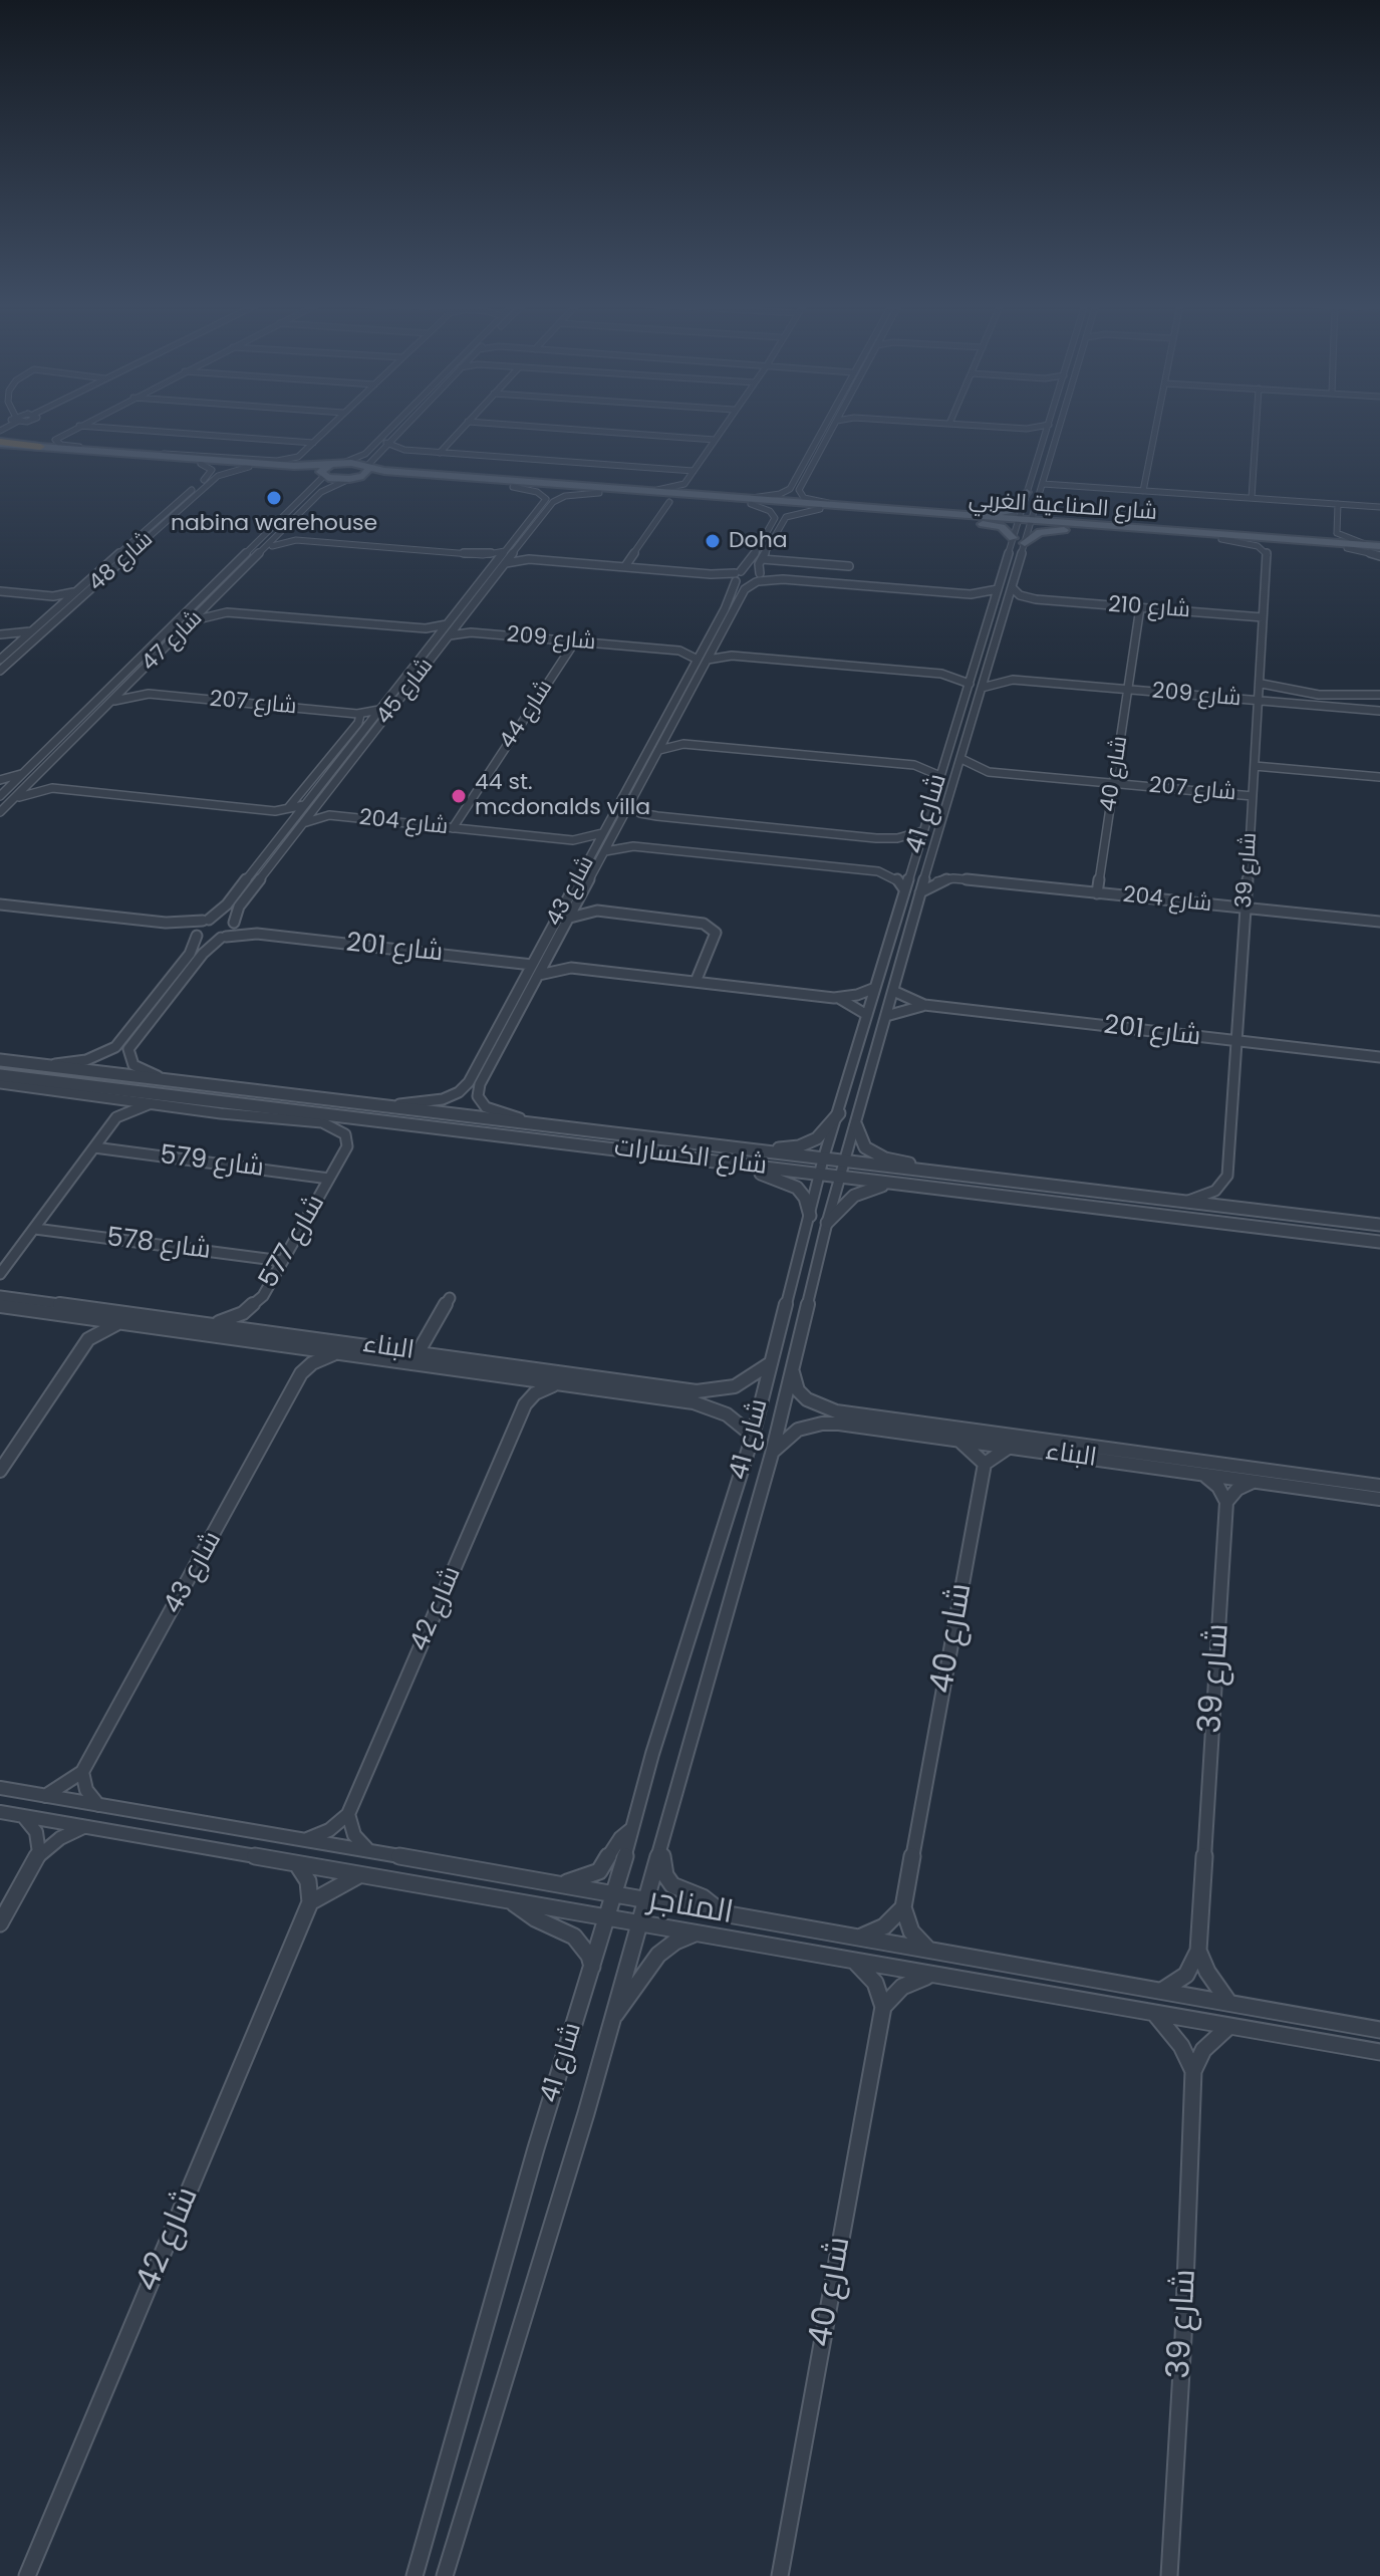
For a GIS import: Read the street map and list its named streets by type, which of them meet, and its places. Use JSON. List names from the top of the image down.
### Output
{
  "streets": {
    "main road": ["شارع الصناعية الغربي"],
    "street": [
      "شارع 48",
      "شارع 210",
      "شارع 209",
      "شارع 47",
      "شارع 45",
      "شارع 207",
      "شارع 44",
      "شارع 40",
      "شارع 41",
      "شارع 204",
      "شارع 39",
      "شارع 43",
      "شارع 201",
      "شارع الكسارات",
      "شارع 579",
      "شارع 577",
      "شارع 578",
      "البناء",
      "شارع 42",
      "المناجر"
    ]
  },
  "crossings": [
    ["شارع الصناعية الغربي", "شارع 47"],
    ["شارع الصناعية الغربي", "شارع 45"],
    ["شارع الصناعية الغربي", "شارع 41"],
    ["شارع الصناعية الغربي", "شارع 39"],
    ["شارع الصناعية الغربي", "شارع 43"],
    ["شارع 210", "شارع 40"],
    ["شارع 210", "شارع 41"],
    ["شارع 210", "شارع 39"],
    ["شارع 209", "شارع 45"],
    ["شارع 209", "شارع 44"],
    ["شارع 209", "شارع 40"],
    ["شارع 209", "شارع 41"],
    ["شارع 209", "شارع 39"],
    ["شارع 209", "شارع 43"],
    ["شارع 47", "شارع 207"],
    ["شارع 45", "شارع 207"],
    ["شارع 45", "شارع 204"],
    ["شارع 45", "شارع 201"],
    ["شارع 207", "شارع 40"],
    ["شارع 207", "شارع 41"],
    ["شارع 207", "شارع 39"],
    ["شارع 44", "شارع 204"],
    ["شارع 40", "شارع 204"],
    ["شارع 41", "شارع 204"],
    ["شارع 41", "شارع 201"],
    ["شارع 41", "شارع الكسارات"],
    ["شارع 41", "البناء"],
    ["شارع 41", "المناجر"],
    ["شارع 204", "شارع 39"],
    ["شارع 204", "شارع 43"],
    ["شارع 39", "شارع 201"],
    ["شارع 39", "شارع الكسارات"],
    ["شارع 43", "شارع 201"],
    ["شارع 43", "شارع الكسارات"],
    ["شارع 43", "المناجر"],
    ["شارع 579", "شارع 577"],
    ["شارع 577", "شارع 578"],
    ["شارع 577", "البناء"]
  ],
  "places": ["nabina warehouse", "Doha", "44 st. mcdonalds villa"]
}
